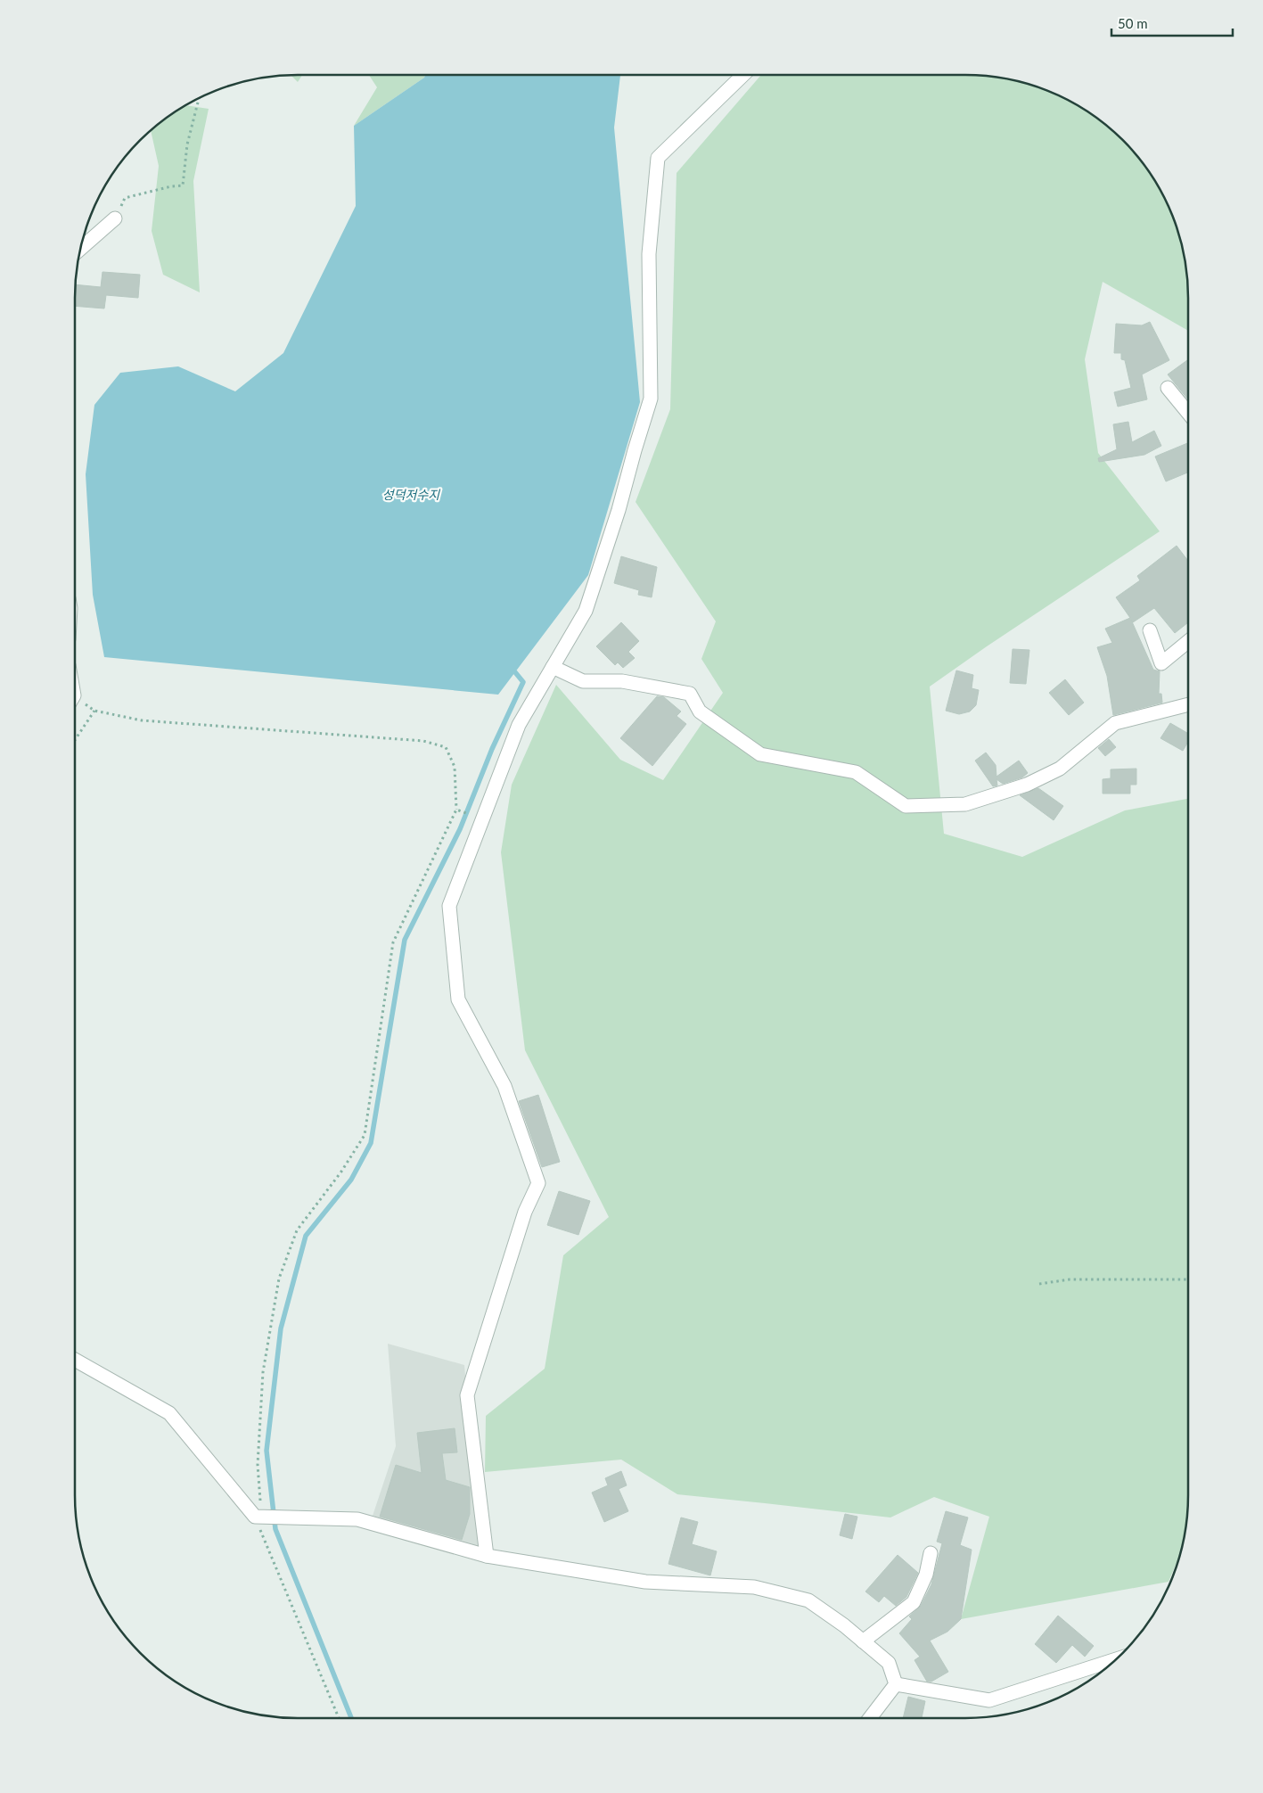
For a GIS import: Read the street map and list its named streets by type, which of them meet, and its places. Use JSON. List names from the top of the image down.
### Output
{
  "water": ["성덕저수지"],
  "scale_bar": "50 m"
}
